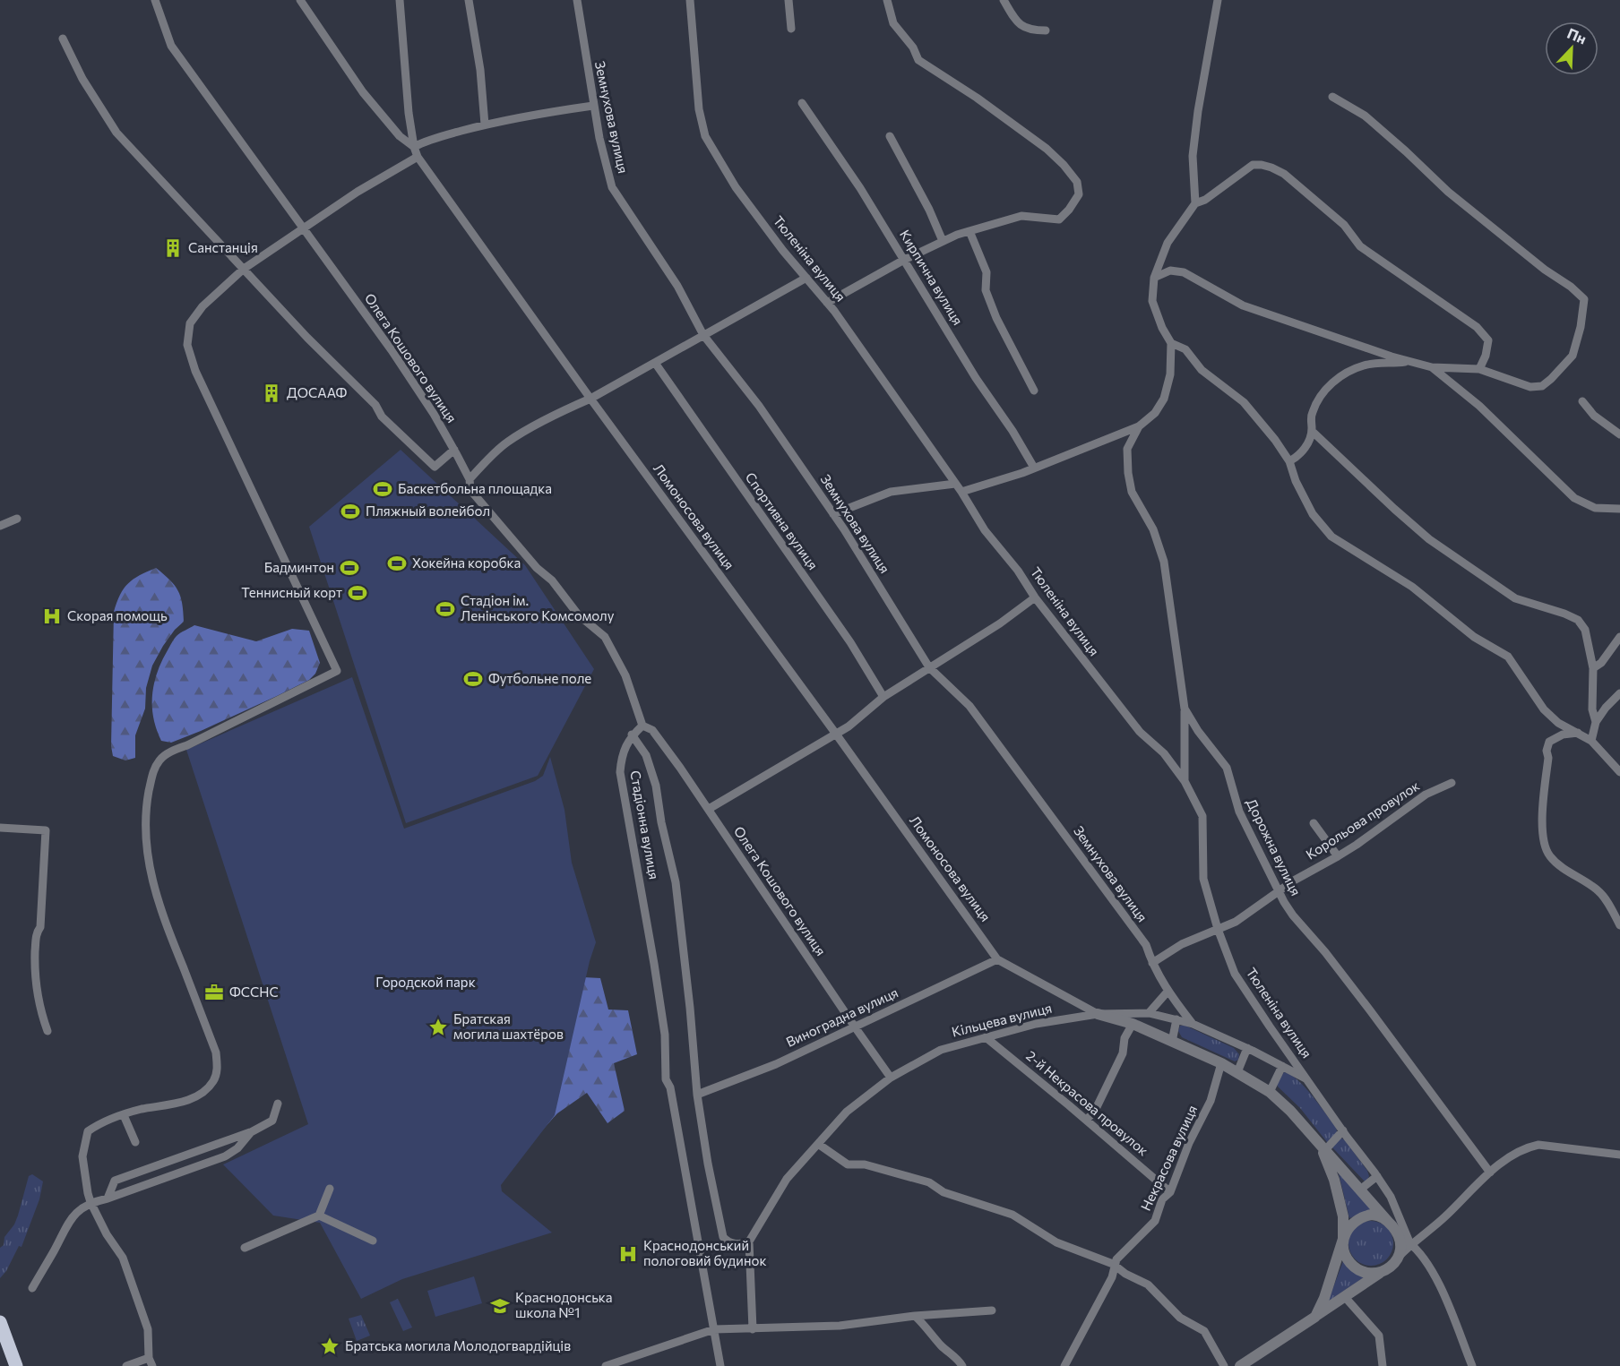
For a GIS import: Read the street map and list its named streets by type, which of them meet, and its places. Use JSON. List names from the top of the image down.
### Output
{
  "streets": {
    "street": [
      "Земнухова вулиця",
      "Тюленіна вулиця",
      "Кирпична вулиця",
      "Олега Кошового вулиця",
      "Ломоносова вулиця",
      "Спортивна вулиця",
      "Корольова провулок",
      "Стадіонна вулиця",
      "Дорожна вулиця",
      "Виноградна вулиця",
      "Кільцева вулиця",
      "2-й Некрасова провулок",
      "Некрасова вулиця"
    ]
  },
  "crossings": [
    ["Земнухова вулиця", "Корольова провулок"],
    ["Тюленіна вулиця", "Корольова провулок"],
    ["Олега Кошового вулиця", "Виноградна вулиця"],
    ["Олега Кошового вулиця", "Кільцева вулиця"],
    ["Ломоносова вулиця", "Виноградна вулиця"],
    ["Ломоносова вулиця", "Кільцева вулиця"],
    ["Корольова провулок", "Дорожна вулиця"],
    ["Стадіонна вулиця", "Виноградна вулиця"],
    ["Стадіонна вулиця", "Кільцева вулиця"],
    ["Кільцева вулиця", "2-й Некрасова провулок"],
    ["Кільцева вулиця", "Некрасова вулиця"],
    ["2-й Некрасова провулок", "Некрасова вулиця"]
  ],
  "parks": ["Городской парк"],
  "places": {
    "building": ["Санстанція", "ДОСААФ"],
    "sports": [
      "Баскетбольна площадка",
      "Пляжный волейбол",
      "Хокейна коробка",
      "Бадминтон",
      "Теннисный корт",
      "Стадіон ім. Ленінського Комсомолу",
      "Футбольне поле"
    ],
    "hospital": ["Скорая помощь", "Краснодонський пологовий будинок"],
    "office": ["ФССНС"],
    "place": ["Братская могила шахтёров", "Братська могила Молодогвардійців"],
    "school or university": ["Краснодонська школа №1"]
  },
  "north": "top right"
}
